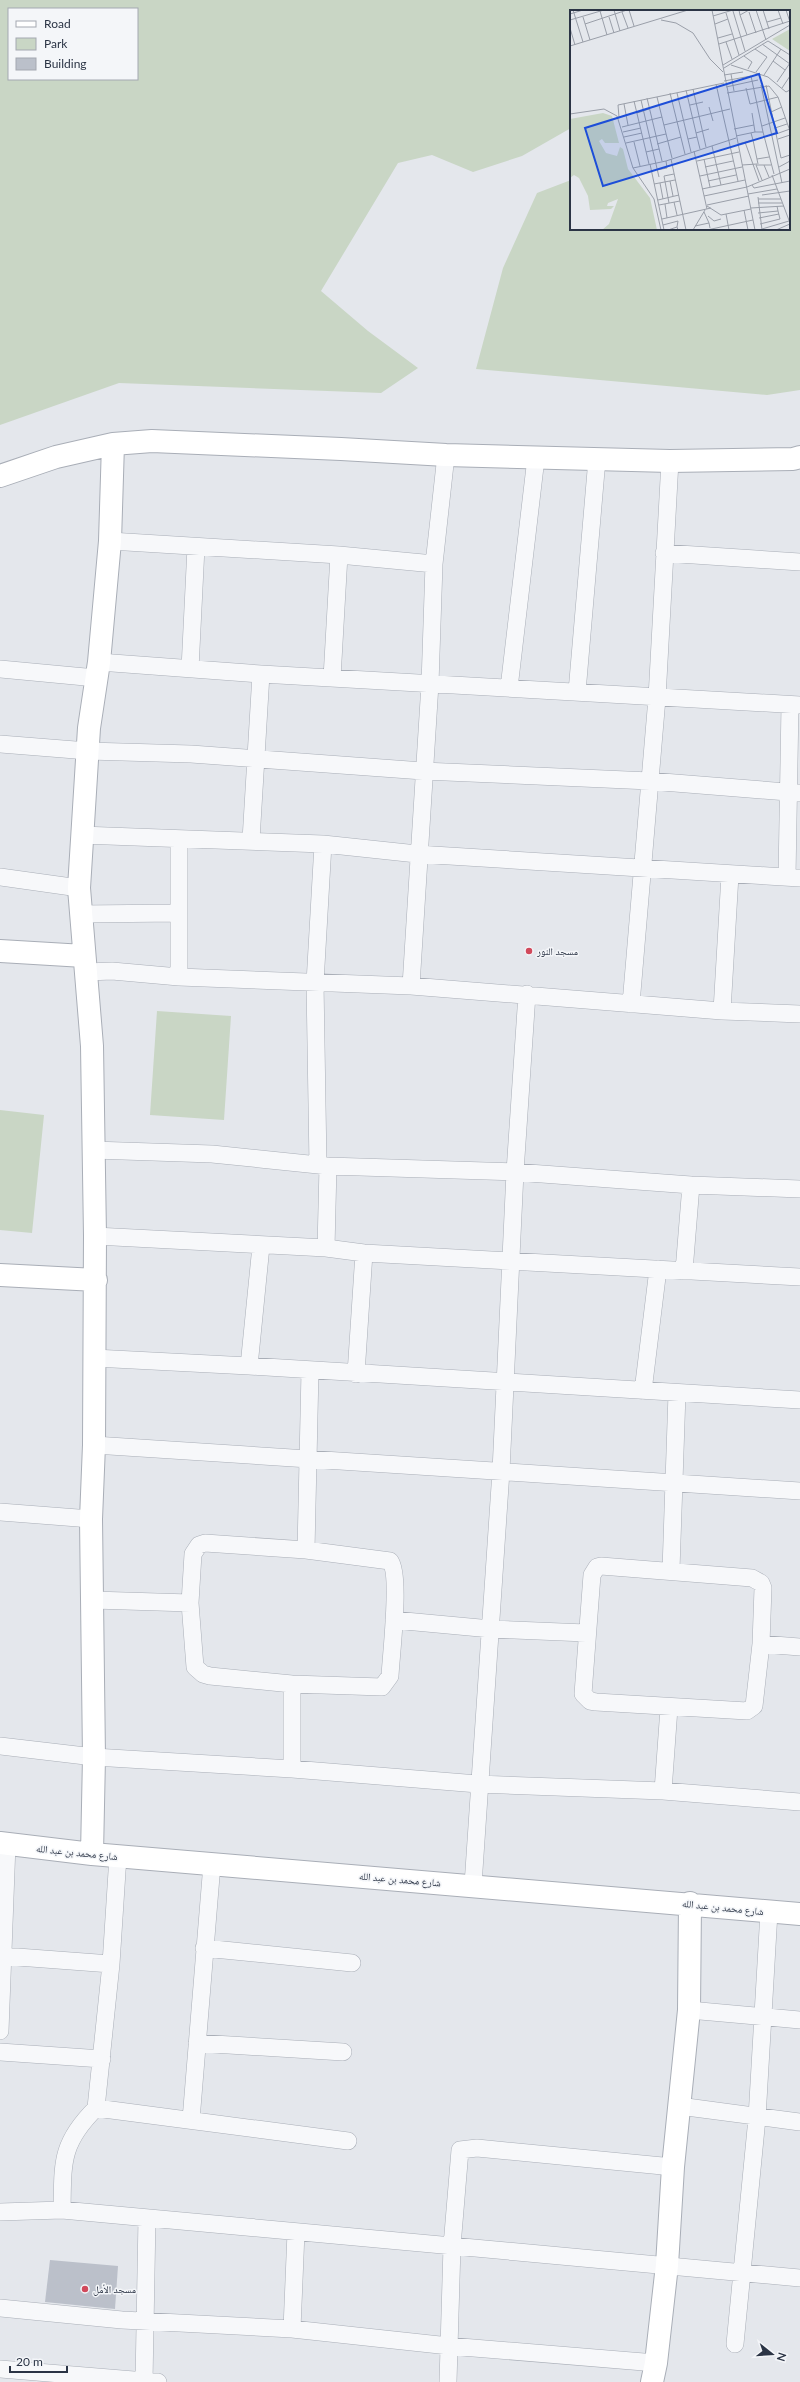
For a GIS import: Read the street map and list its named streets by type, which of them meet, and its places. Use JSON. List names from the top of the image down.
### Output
{
  "streets": {
    "street": ["شارع محمد بن عبد الله"]
  },
  "places": ["مسجد النور", "مسجد الأمل"],
  "legend": ["Road", "Park", "Building"],
  "scale_bar": "20 m",
  "north": "right"
}
